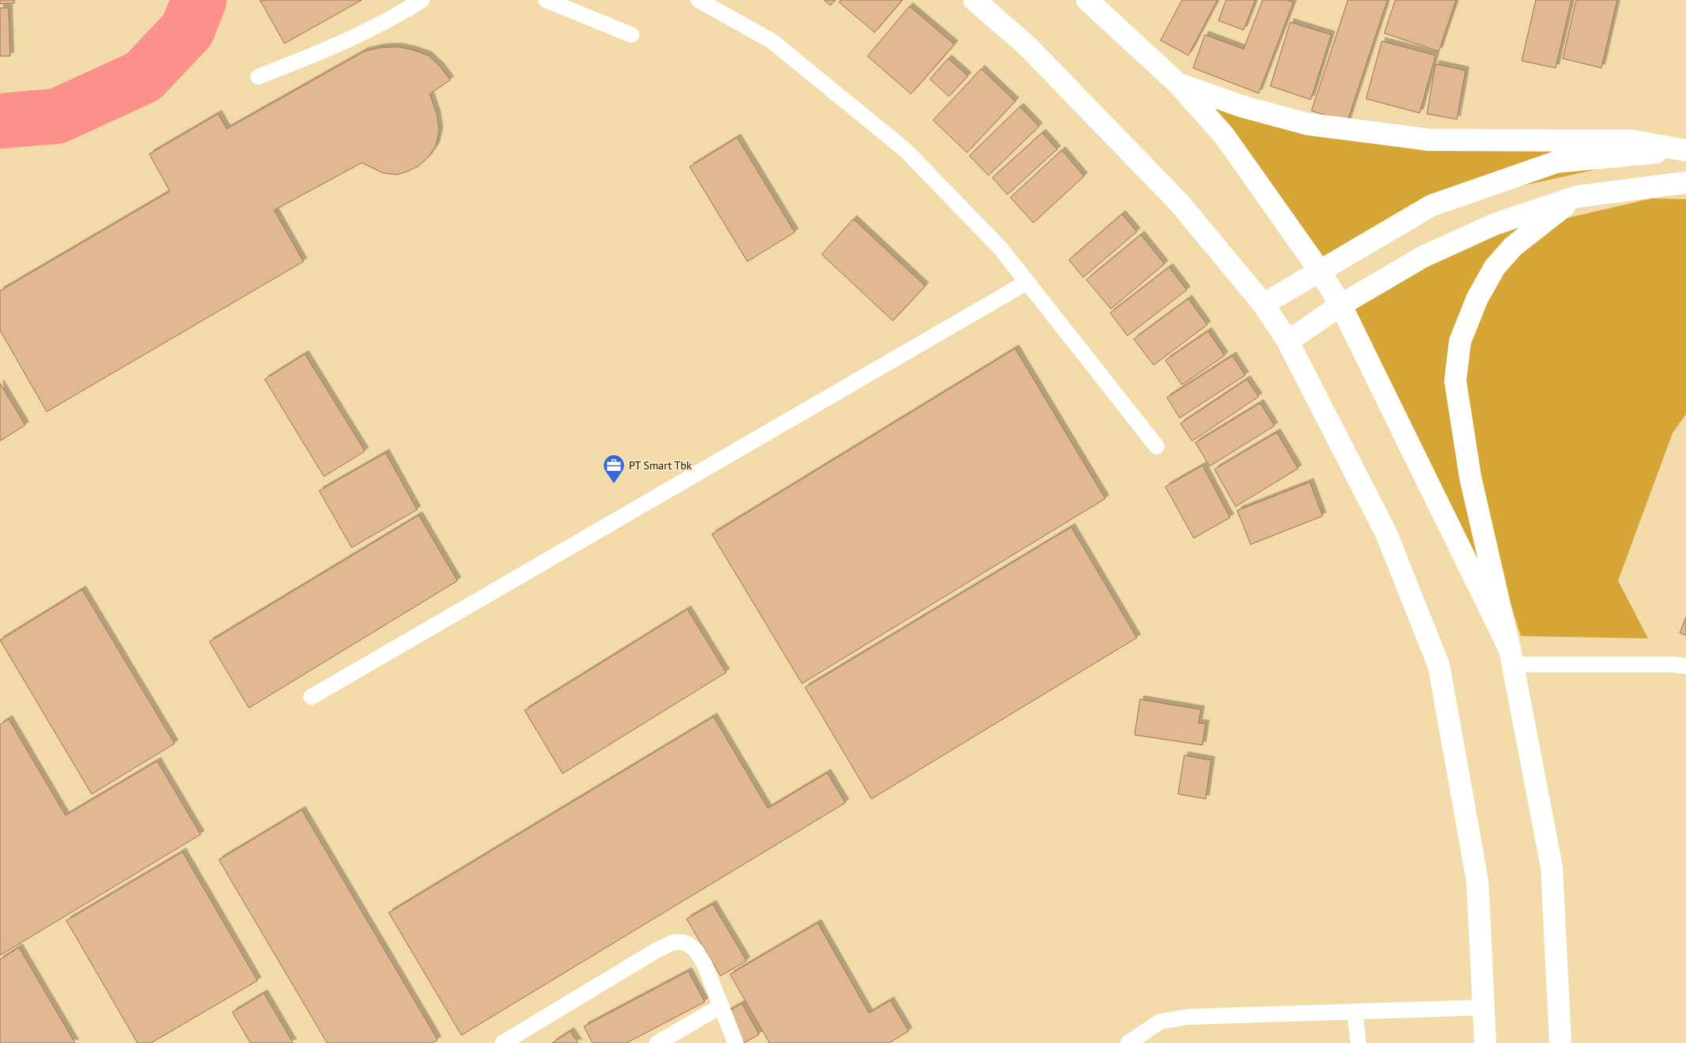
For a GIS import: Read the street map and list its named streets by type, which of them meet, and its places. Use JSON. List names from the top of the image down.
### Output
{
  "places": {
    "office": ["PT Smart Tbk"]
  }
}
